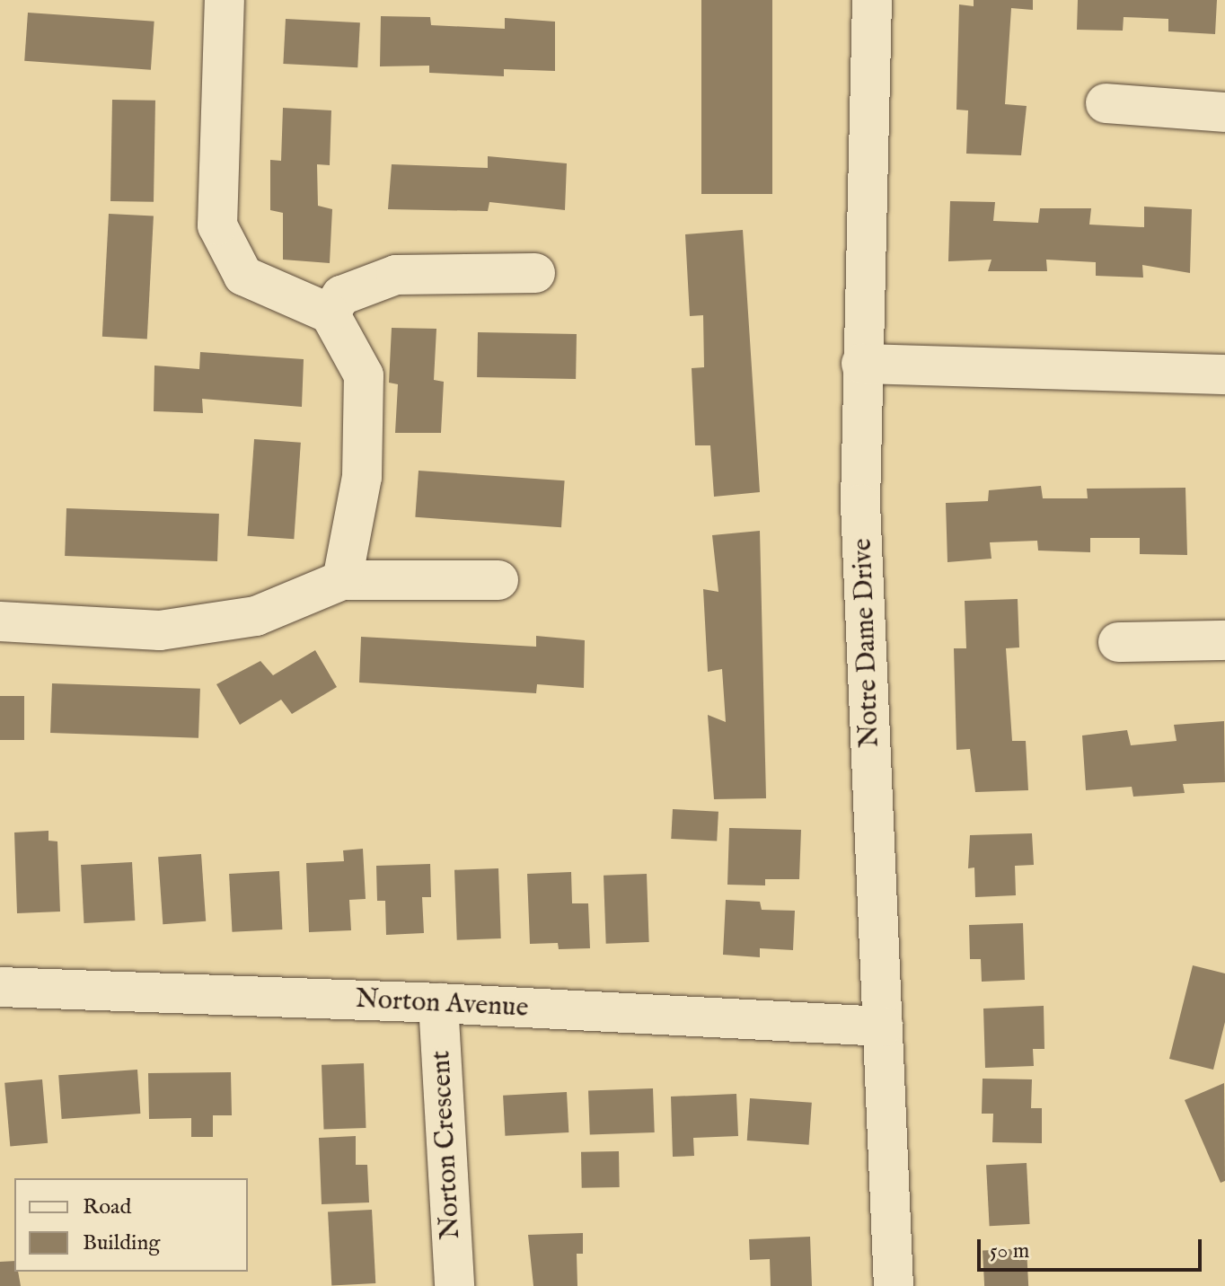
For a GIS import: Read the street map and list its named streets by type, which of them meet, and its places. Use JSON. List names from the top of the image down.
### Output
{
  "streets": {
    "street": ["Notre Dame Drive", "Norton Avenue", "Norton Crescent"]
  },
  "crossings": [
    ["Notre Dame Drive", "Norton Avenue"],
    ["Norton Avenue", "Norton Crescent"]
  ],
  "legend": ["Road", "Building"],
  "scale_bar": "50 m"
}
